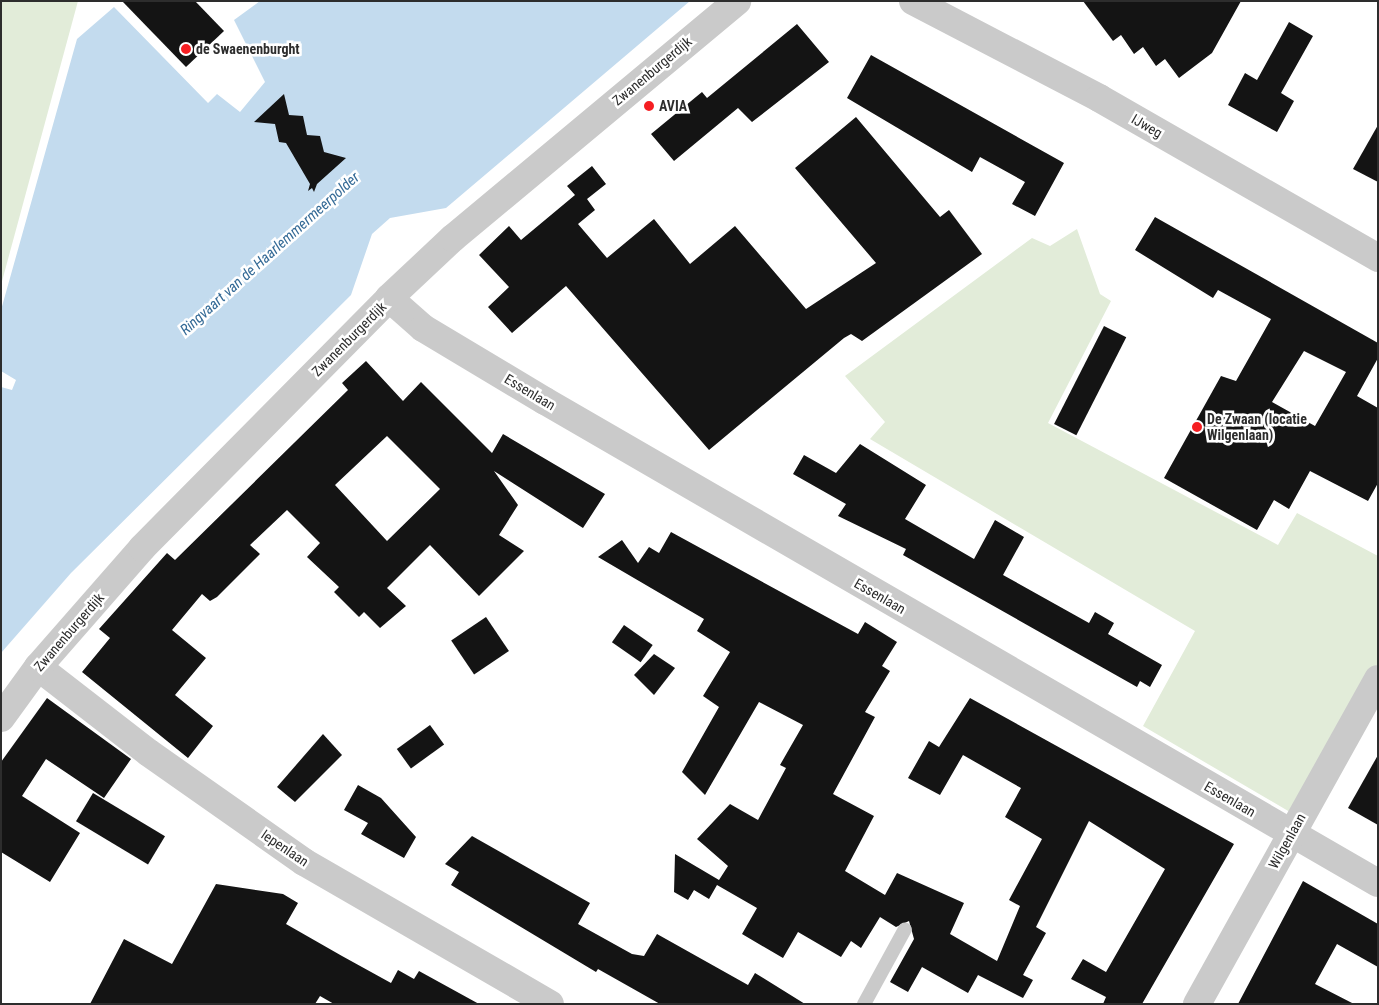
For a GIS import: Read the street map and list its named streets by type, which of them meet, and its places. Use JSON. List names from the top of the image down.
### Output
{
  "streets": {
    "street": [
      "Zwanenburgerdijk",
      "IJweg",
      "Essenlaan",
      "Wilgenlaan",
      "Iepenlaan"
    ]
  },
  "crossings": [
    ["Zwanenburgerdijk", "Essenlaan"],
    ["Zwanenburgerdijk", "Iepenlaan"],
    ["Essenlaan", "Wilgenlaan"]
  ],
  "water": ["Ringvaart van de Haarlemmermeerpolder"],
  "places": ["de Swaenenburght", "AVIA", "De Zwaan (locatie Wilgenlaan)"]
}
